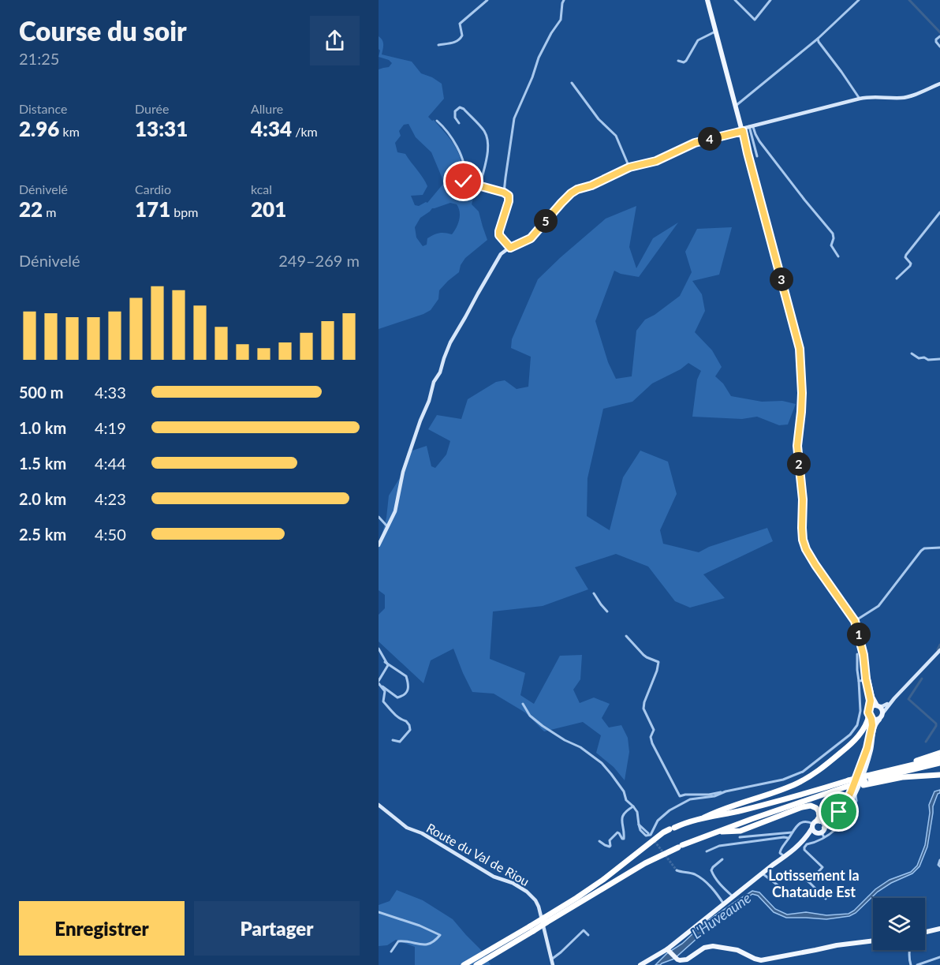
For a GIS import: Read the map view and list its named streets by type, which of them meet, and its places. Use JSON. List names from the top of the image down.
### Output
{
  "streets": {
    "street": ["Route du Val de Riou"]
  },
  "districts": ["Lotissement la Chataude Est"],
  "water": ["L'Huveaune"],
  "page": {
    "heading": ["Course du soir", "21:25"],
    "stats": [
      ["Distance", "2.96 km"],
      ["Durée", "13:31"],
      ["Allure", "4:34 /km"],
      ["Dénivelé", "22 m"],
      ["Cardio", "171 bpm"],
      ["kcal", "201"]
    ],
    "pins": [
      "4",
      "5",
      "3",
      "2",
      "1"
    ],
    "chart": ["Dénivelé", "249–269 m"],
    "list": [
      {
        "name": "500 m",
        "note": "4:33"
      },
      {
        "name": "1.0 km",
        "note": "4:19"
      },
      {
        "name": "1.5 km",
        "note": "4:44"
      },
      {
        "name": "2.0 km",
        "note": "4:23"
      },
      {
        "name": "2.5 km",
        "note": "4:50"
      }
    ],
    "buttons": ["Enregistrer", "Partager"]
  }
}
